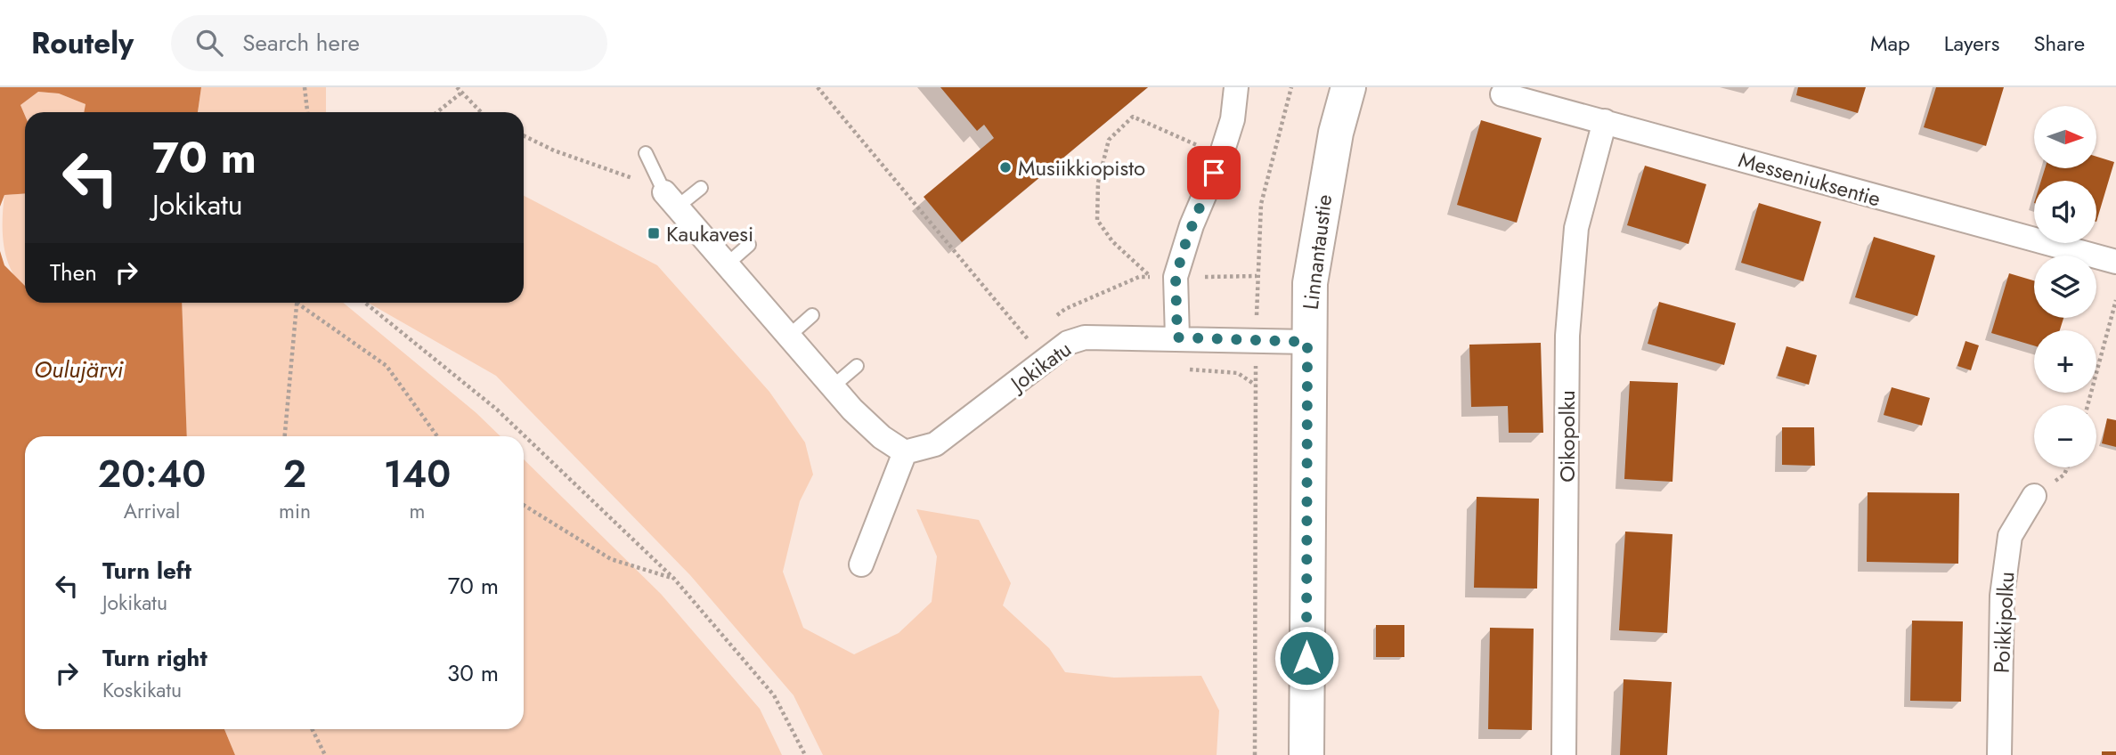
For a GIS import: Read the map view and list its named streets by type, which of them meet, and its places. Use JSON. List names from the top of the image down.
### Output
{
  "streets": {
    "street": [
      "Messeniuksentie",
      "Linnantaustie",
      "Jokikatu",
      "Oikopolku",
      "Poikkipolku"
    ]
  },
  "crossings": [
    ["Messeniuksentie", "Oikopolku"],
    ["Linnantaustie", "Jokikatu"]
  ],
  "water": ["Oulujärvi"],
  "places": {
    "other": ["Musiikkiopisto"],
    "transit": ["Kaukavesi"]
  },
  "north": "right",
  "page": {
    "header": "Routely",
    "search": "Search here",
    "nav": ["Map", "Layers", "Share"],
    "map_buttons": ["+", "−"],
    "turn": ["70 m", "Jokikatu"],
    "then": "Then",
    "eta": [
      "20:40",
      "Arrival",
      "2",
      "min",
      "140",
      "m"
    ],
    "list": [
      {
        "name": "Turn left",
        "note": "Jokikatu",
        "value": "70 m"
      },
      {
        "name": "Turn right",
        "note": "Koskikatu",
        "value": "30 m"
      }
    ]
  }
}
